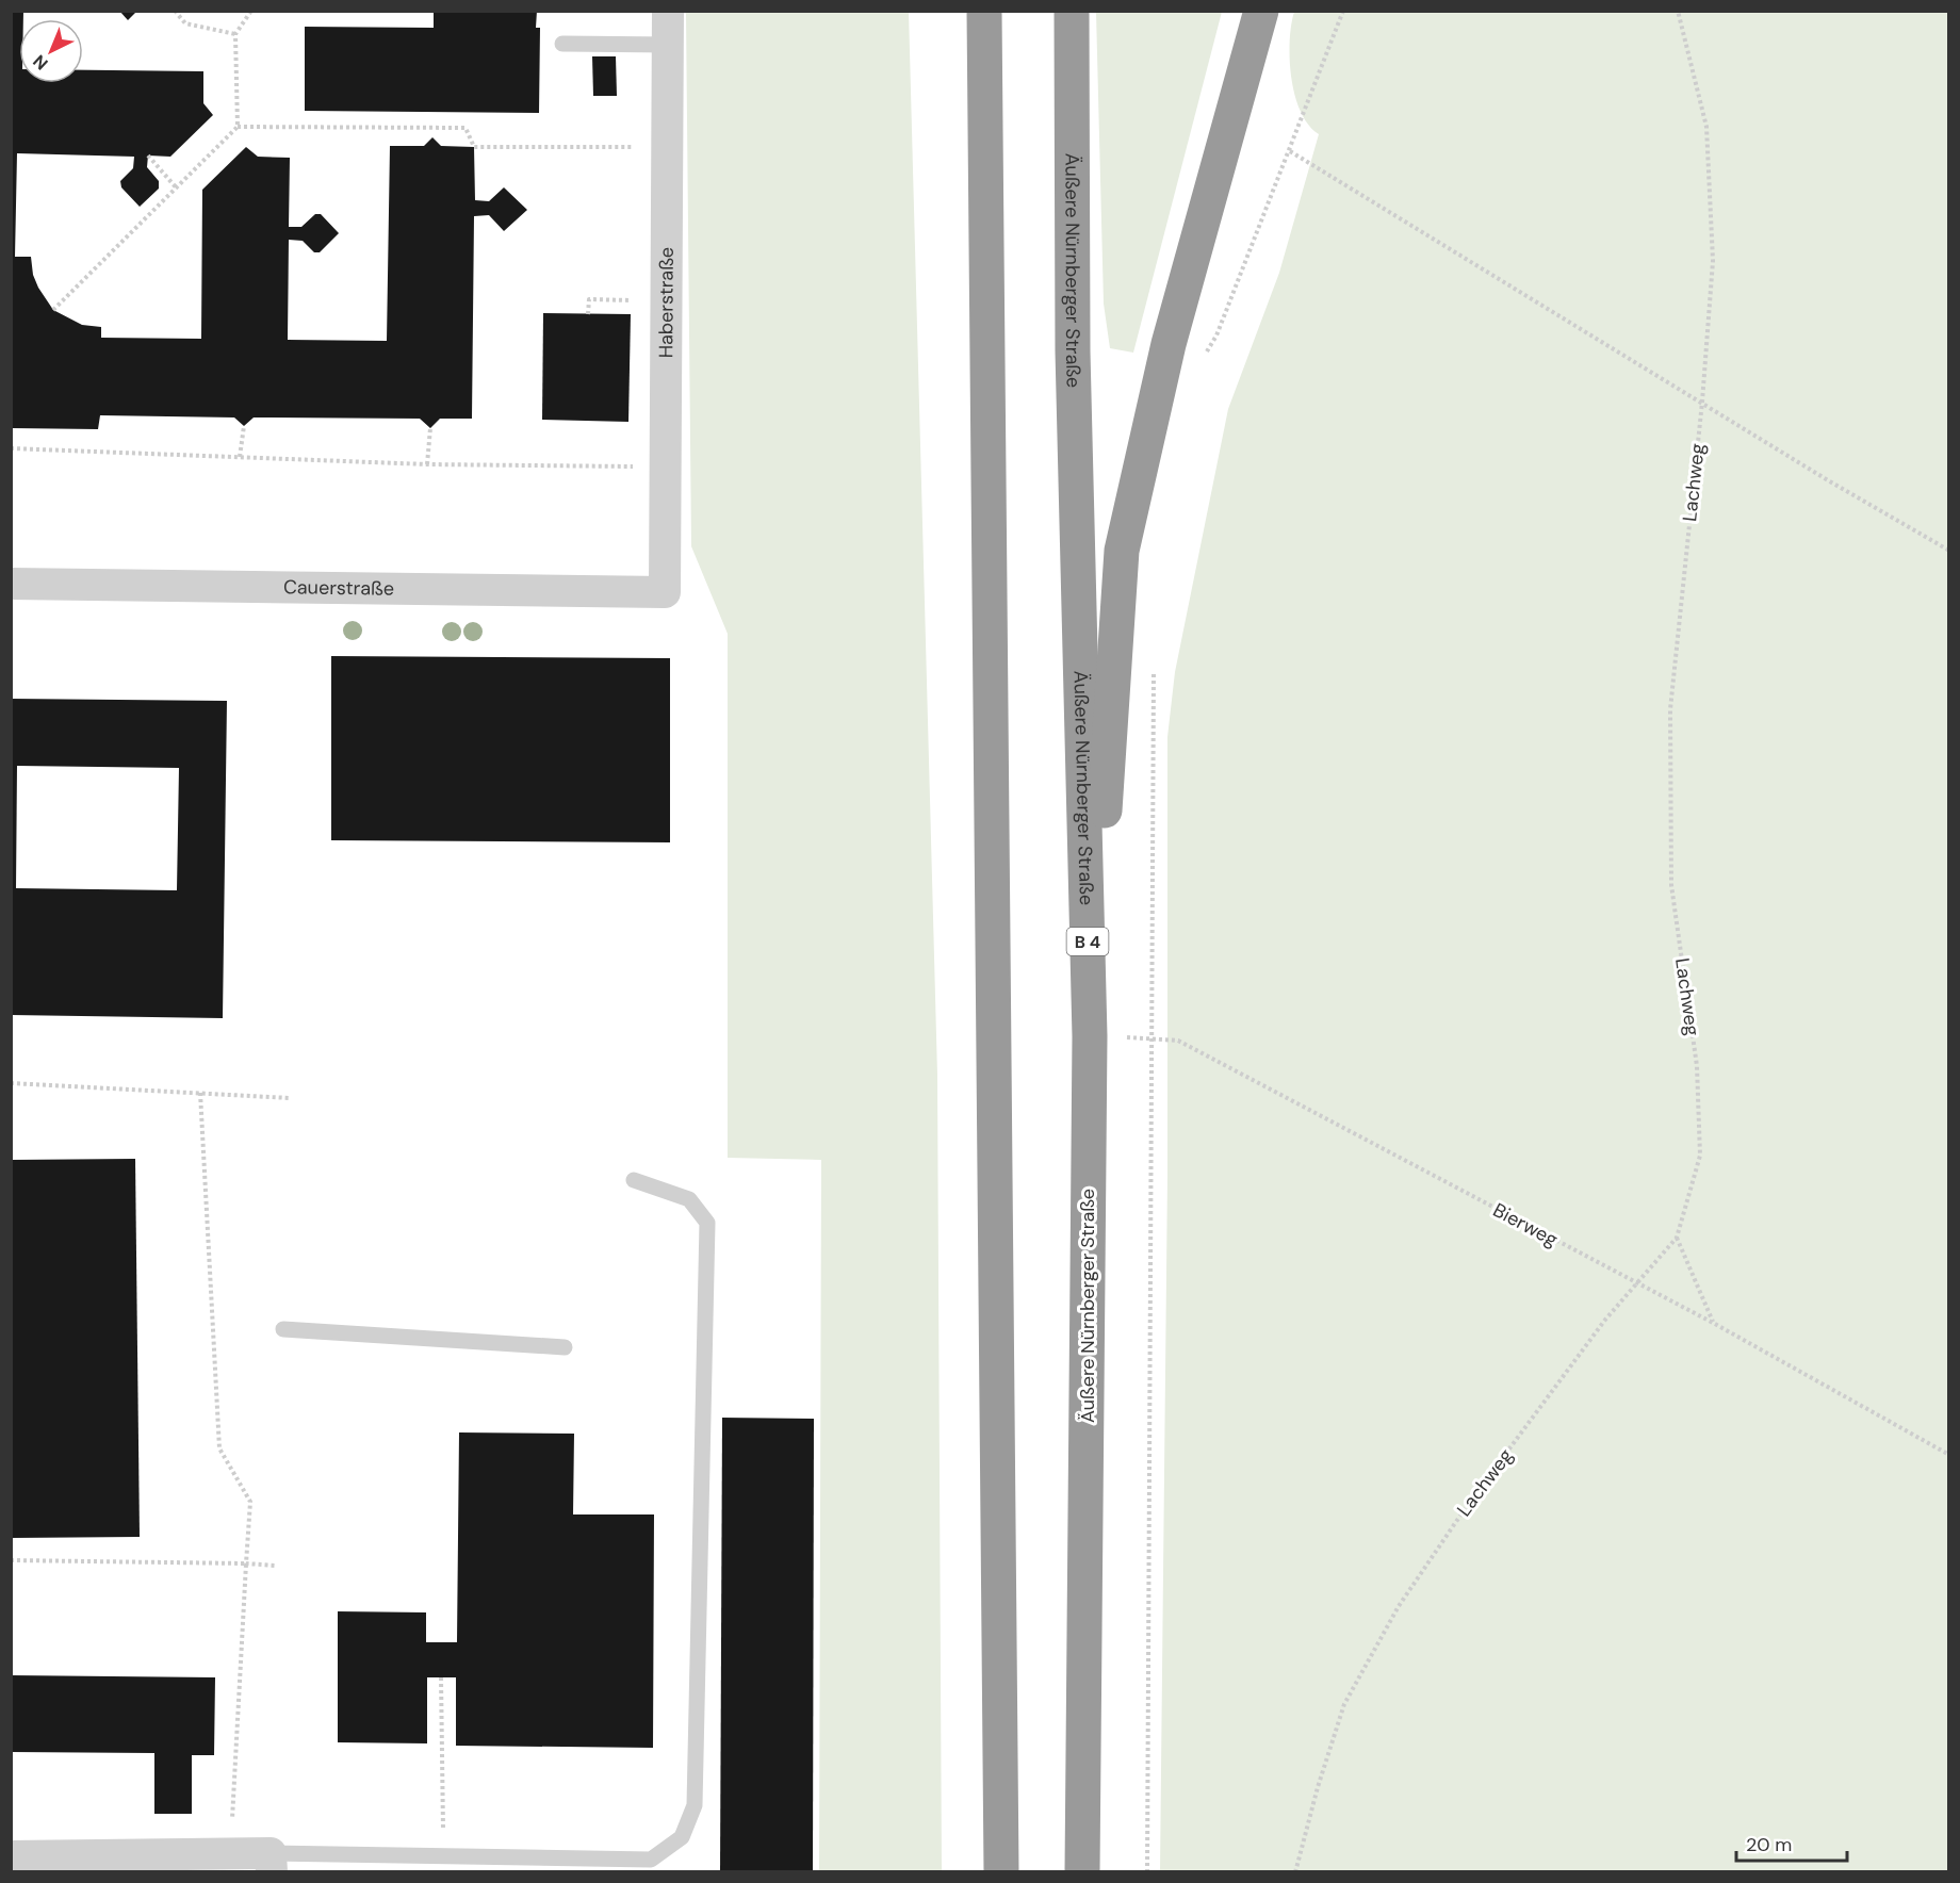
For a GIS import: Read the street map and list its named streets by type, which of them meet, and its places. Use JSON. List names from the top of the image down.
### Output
{
  "streets": {
    "highway": ["Äußere Nürnberger Straße", "B 4"],
    "street": ["Haberstraße", "Cauerstraße"],
    "path": ["Lachweg", "Bierweg"]
  },
  "crossings": [
    ["Äußere Nürnberger Straße", "Bierweg"],
    ["Haberstraße", "Cauerstraße"],
    ["Lachweg", "Bierweg"]
  ],
  "scale_bar": "20 m",
  "north": "bottom left"
}
